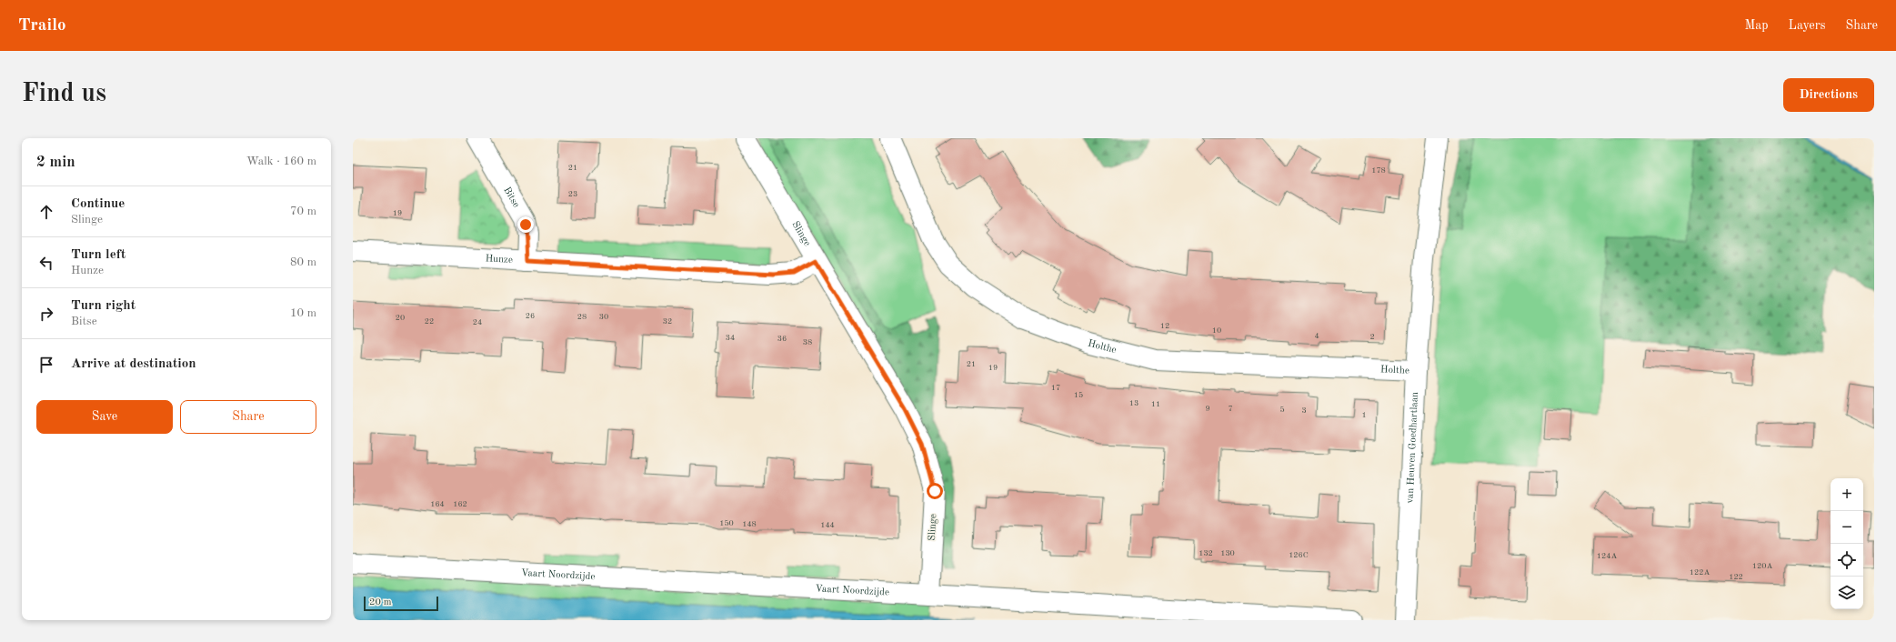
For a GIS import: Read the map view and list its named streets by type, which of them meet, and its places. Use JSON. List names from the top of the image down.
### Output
{
  "streets": {
    "street": [
      "Bitse",
      "Slinge",
      "Hunze",
      "Holthe",
      "van Heuven Goedhartlaan",
      "Vaart Noordzijde"
    ]
  },
  "crossings": [
    ["Bitse", "Hunze"],
    ["Slinge", "Hunze"],
    ["Slinge", "Vaart Noordzijde"],
    ["Holthe", "van Heuven Goedhartlaan"]
  ],
  "house_numbers": [
    "21",
    "178",
    "23",
    "19",
    "26",
    "28",
    "30",
    "20",
    "22",
    "32",
    "24",
    "12",
    "10",
    "4",
    "2",
    "34",
    "36",
    "38",
    "21",
    "19",
    "17",
    "15",
    "13",
    "11",
    "9",
    "7",
    "5",
    "3",
    "1",
    "164",
    "162",
    "150",
    "148",
    "144",
    "132",
    "130",
    "126C",
    "124A",
    "120A",
    "122A",
    "122"
  ],
  "scale_bar": "20 m",
  "page": {
    "header": "Trailo",
    "nav": ["Map", "Layers", "Share"],
    "buttons": [
      "Directions",
      ["Save", "Share"]
    ],
    "title": "Find us",
    "heading": ["2 min", "Walk · 160 m"],
    "list": [
      ["Continue", "Slinge", "70 m"],
      ["Turn left", "Hunze", "80 m"],
      ["Turn right", "Bitse", "10 m"],
      "Arrive at destination"
    ],
    "map_buttons": ["+", "−"],
    "scale": "20 m"
  }
}
